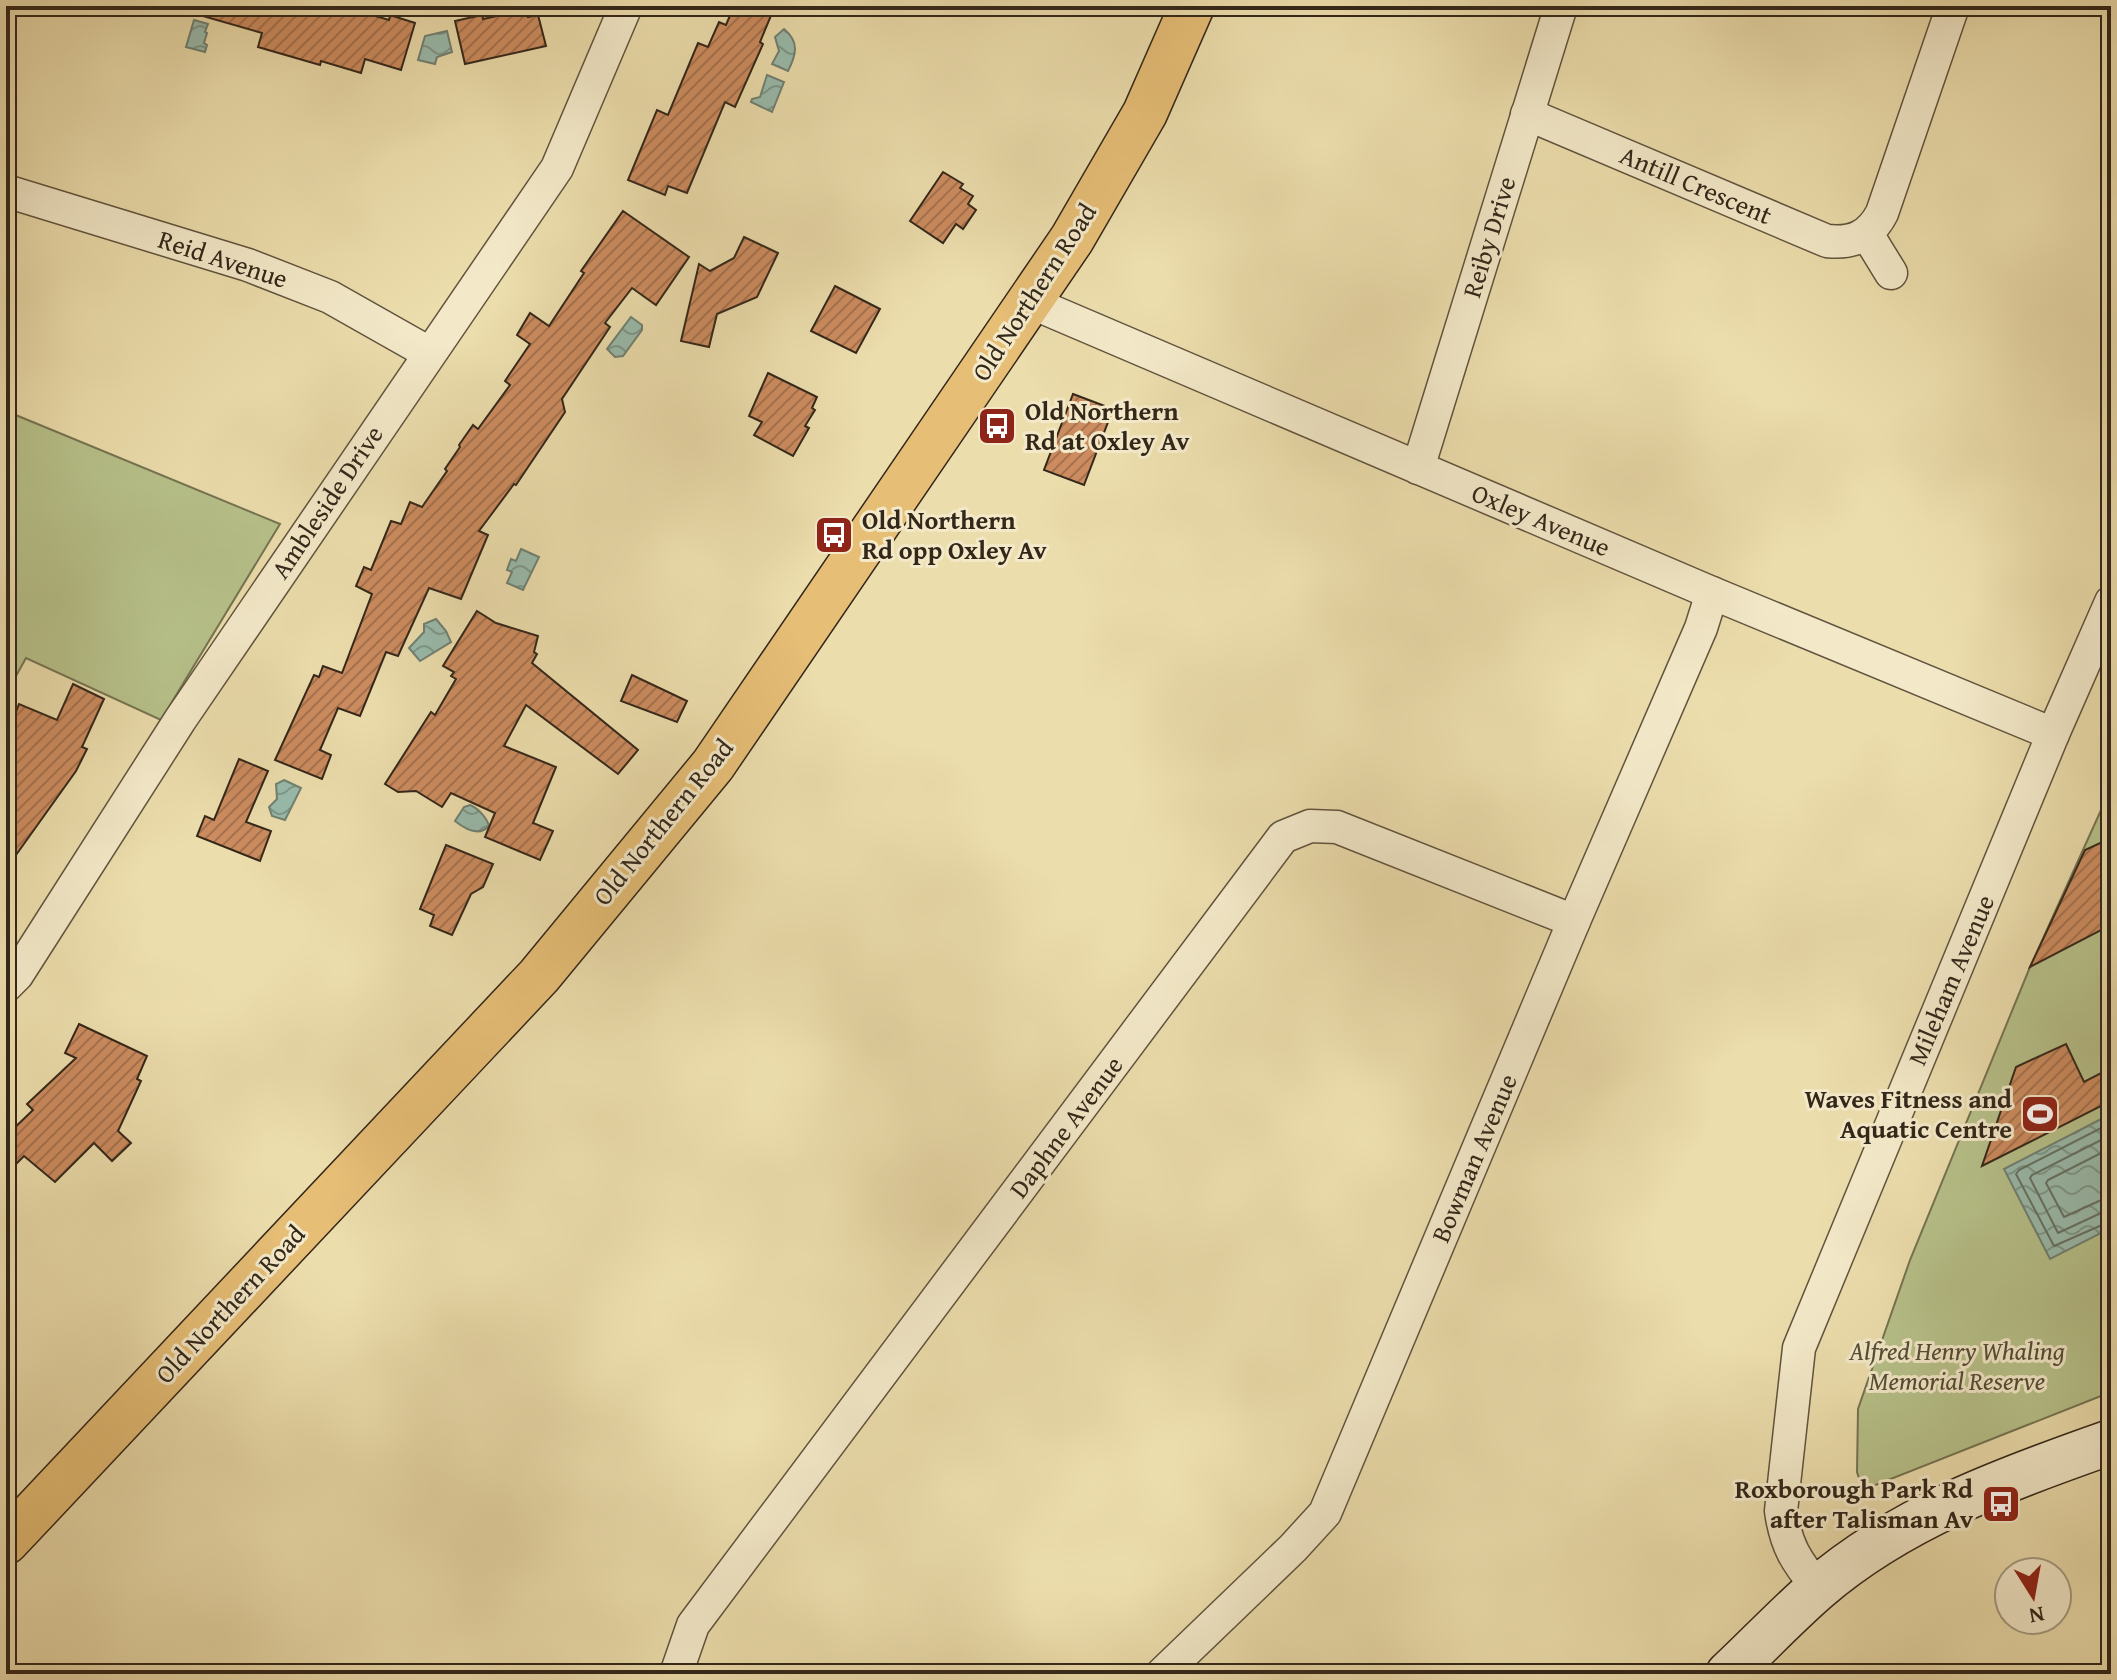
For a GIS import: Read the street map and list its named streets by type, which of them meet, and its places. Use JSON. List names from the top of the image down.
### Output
{
  "streets": {
    "main road": ["Old Northern Road"],
    "street": [
      "Antill Crescent",
      "Reiby Drive",
      "Reid Avenue",
      "Ambleside Drive",
      "Oxley Avenue",
      "Mileham Avenue",
      "Daphne Avenue",
      "Bowman Avenue"
    ]
  },
  "crossings": [
    ["Antill Crescent", "Reiby Drive"],
    ["Reiby Drive", "Oxley Avenue"],
    ["Reid Avenue", "Ambleside Drive"],
    ["Old Northern Road", "Oxley Avenue"],
    ["Oxley Avenue", "Mileham Avenue"],
    ["Oxley Avenue", "Bowman Avenue"],
    ["Daphne Avenue", "Bowman Avenue"]
  ],
  "parks": ["Alfred Henry Whaling Memorial Reserve"],
  "places": {
    "bus stop": ["Old Northern Rd at Oxley Av", "Old Northern Rd opp Oxley Av", "Roxborough Park Rd after Talisman Av"],
    "sports": ["Waves Fitness and Aquatic Centre"]
  },
  "north": "bottom"
}
